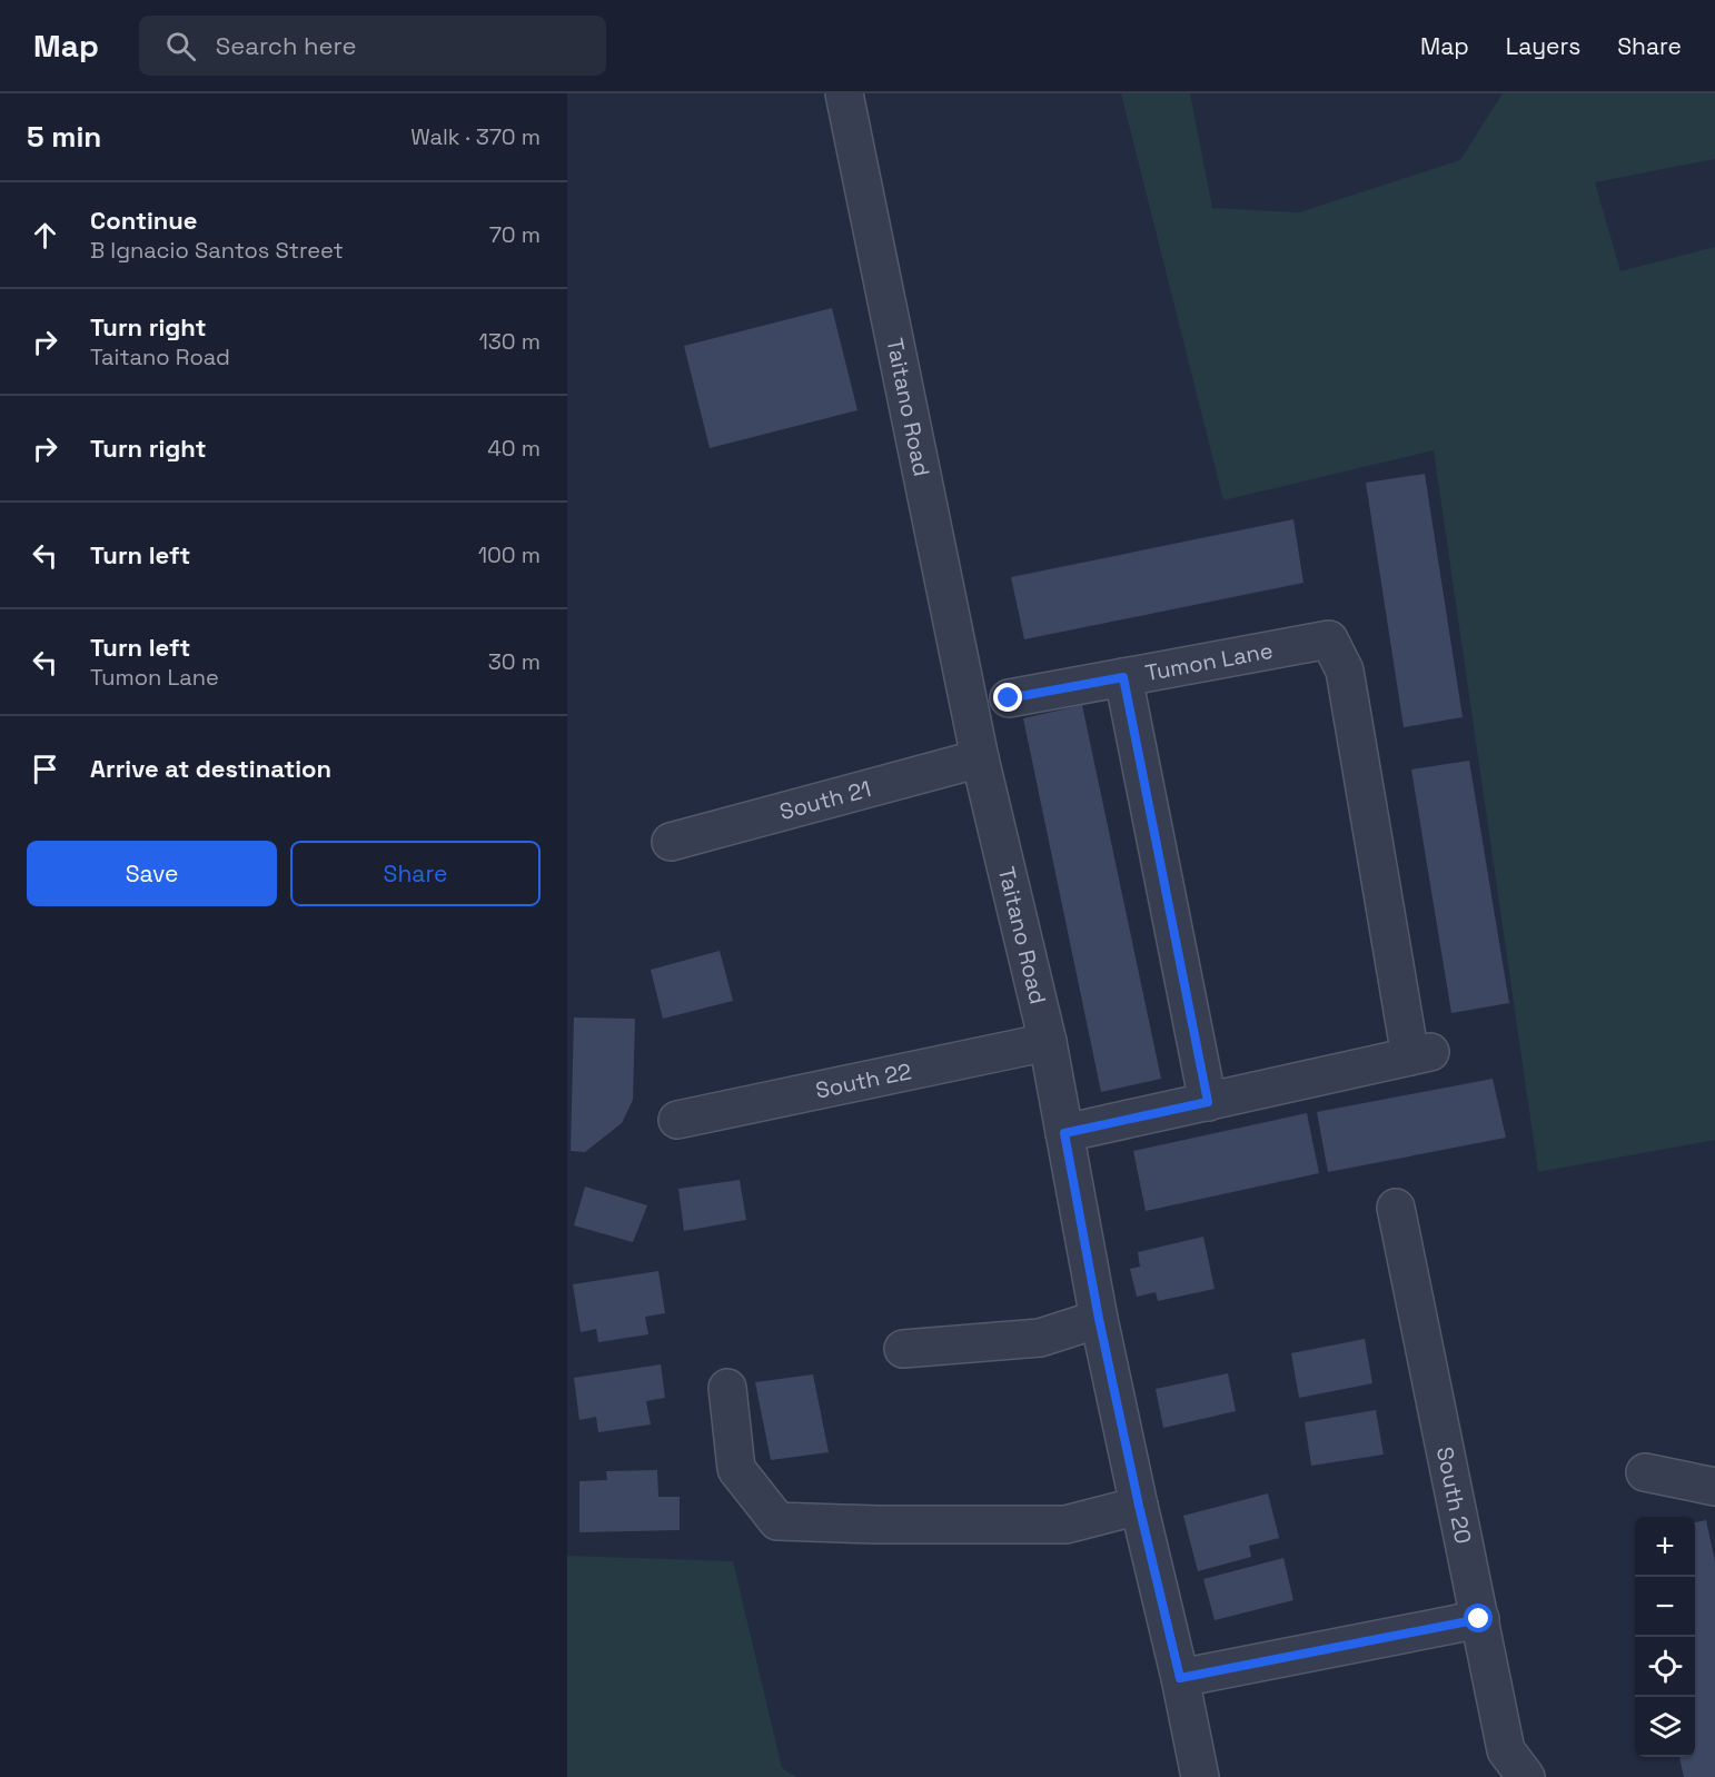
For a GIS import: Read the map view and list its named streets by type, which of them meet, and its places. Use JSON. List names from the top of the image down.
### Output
{
  "streets": {
    "street": [
      "Taitano Road",
      "Tumon Lane",
      "South 21",
      "South 22",
      "South 20"
    ]
  },
  "crossings": [
    ["Taitano Road", "South 21"],
    ["Taitano Road", "South 22"]
  ],
  "page": {
    "header": "Map",
    "search": "Search here",
    "nav": ["Map", "Layers", "Share"],
    "heading": ["5 min", "Walk · 370 m"],
    "list": [
      ["Continue", "B Ignacio Santos Street", "70 m"],
      ["Turn right", "Taitano Road", "130 m"],
      ["Turn right", "40 m"],
      ["Turn left", "100 m"],
      ["Turn left", "Tumon Lane", "30 m"],
      "Arrive at destination"
    ],
    "buttons": ["Save", "Share"],
    "map_buttons": ["+", "−"]
  }
}
